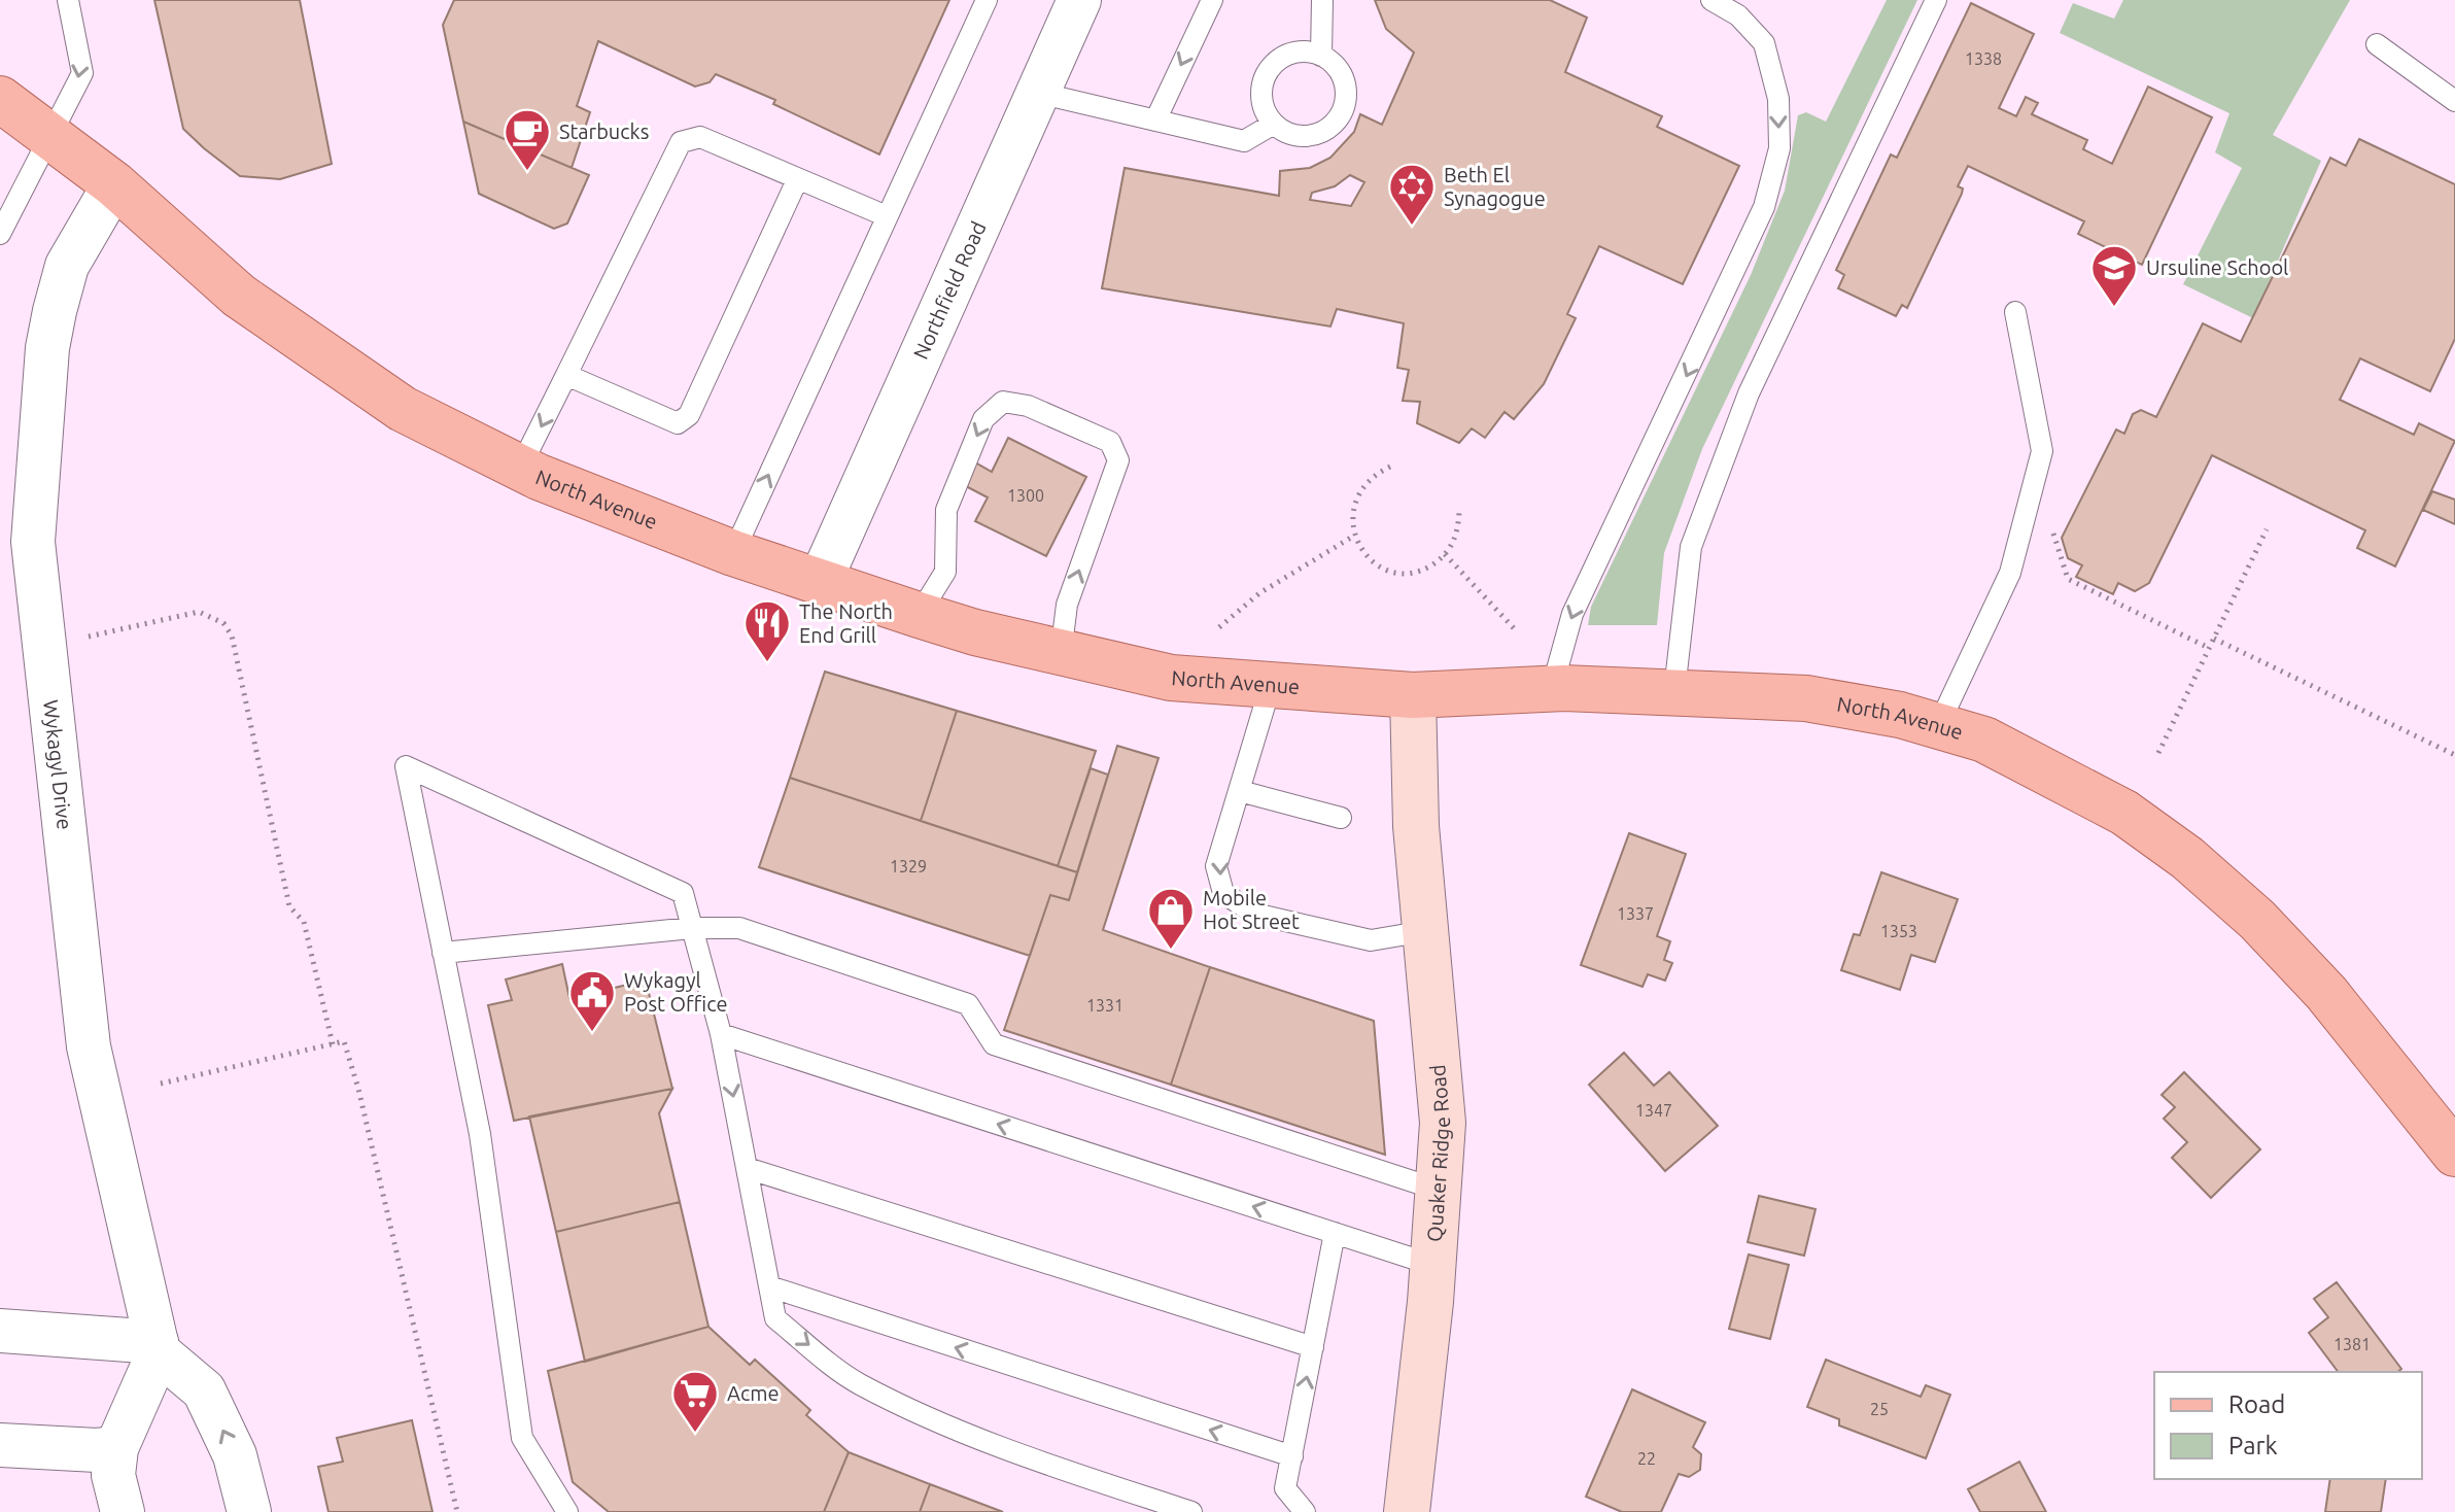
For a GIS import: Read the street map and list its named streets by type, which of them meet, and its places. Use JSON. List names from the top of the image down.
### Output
{
  "streets": {
    "main road": ["North Avenue"],
    "street": ["Northfield Road", "Wykagyl Drive", "Quaker Ridge Road"]
  },
  "crossings": [
    ["Northfield Road", "North Avenue"],
    ["North Avenue", "Wykagyl Drive"],
    ["North Avenue", "Quaker Ridge Road"]
  ],
  "places": {
    "cafe": ["Starbucks"],
    "synagogue": ["Beth El Synagogue"],
    "school or university": ["Ursuline School"],
    "restaurant": ["The North End Grill"],
    "shop": ["Mobile Hot Street"],
    "public building": ["Wykagyl Post Office"],
    "supermarket": ["Acme"]
  },
  "house_numbers": [
    "1338",
    "1300",
    "1329",
    "1337",
    "1353",
    "1331",
    "1347",
    "1381",
    "25",
    "22"
  ],
  "legend": ["Road", "Park"]
}
